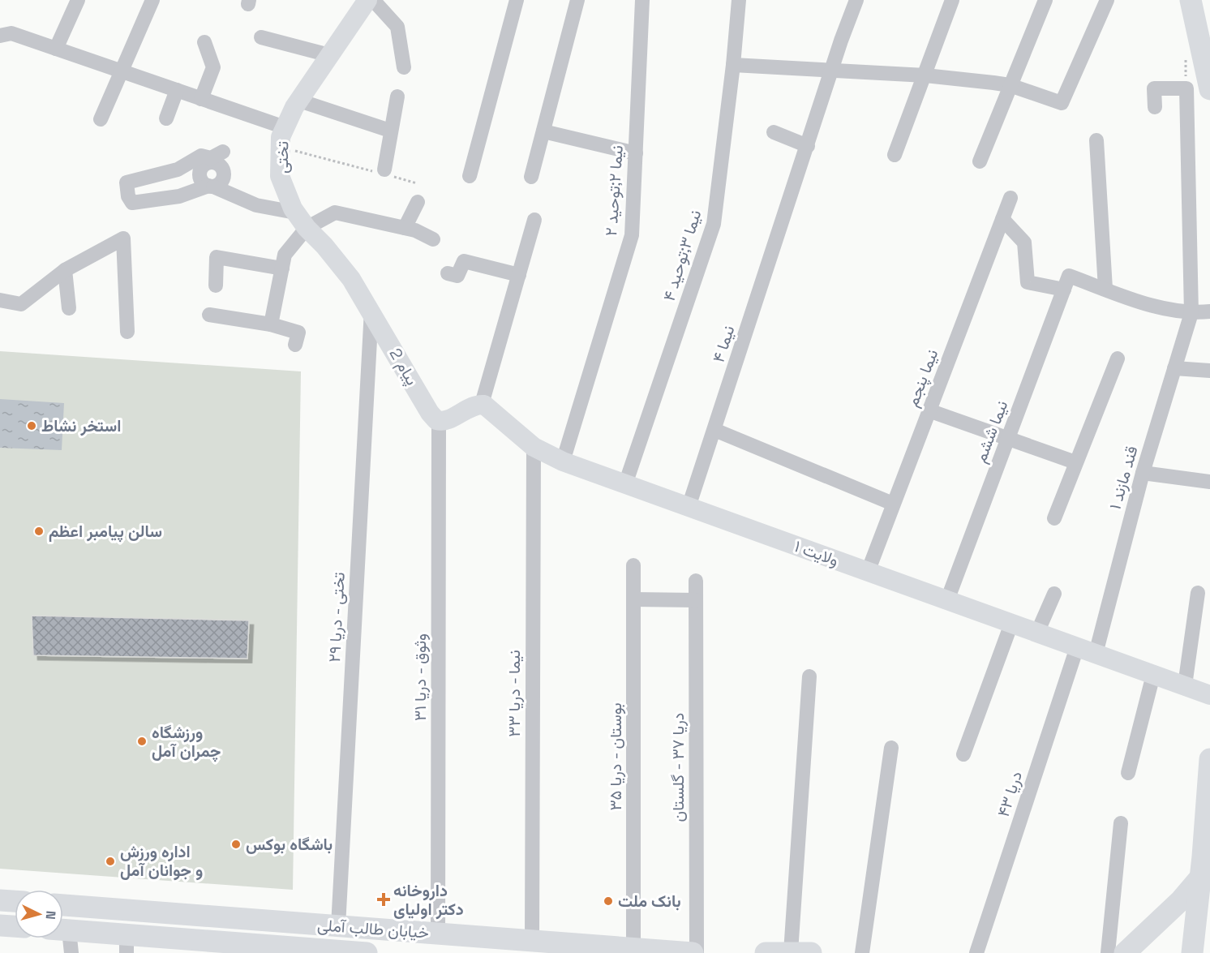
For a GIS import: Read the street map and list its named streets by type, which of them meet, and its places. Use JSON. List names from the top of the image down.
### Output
{
  "streets": {
    "main road": ["خیابان طالب آملی"],
    "street": [
      "تختی",
      "نیما ۲;توحید ۲",
      "نیما ۳;توحید ۴",
      "نیما ۴",
      "پیام 2",
      "نیما پنجم",
      "نیما ششم",
      "قند مازند ۱",
      "ولایت ۱",
      "تختی - دریا ۲۹",
      "وثوق - دریا ۳۱",
      "نیما - دریا ۳۳",
      "بوستان - دریا ۳۵",
      "دریا ۳۷ - گلستان",
      "دریا ۴۳"
    ]
  },
  "crossings": [
    ["تختی", "پیام 2"],
    ["تختی", "تختی - دریا ۲۹"],
    ["نیما ۲;توحید ۲", "ولایت ۱"],
    ["نیما ۳;توحید ۴", "ولایت ۱"],
    ["نیما ۴", "ولایت ۱"],
    ["پیام 2", "تختی - دریا ۲۹"],
    ["پیام 2", "وثوق - دریا ۳۱"],
    ["نیما پنجم", "ولایت ۱"],
    ["نیما ششم", "ولایت ۱"],
    ["قند مازند ۱", "ولایت ۱"],
    ["ولایت ۱", "نیما - دریا ۳۳"],
    ["ولایت ۱", "دریا ۴۳"],
    ["تختی - دریا ۲۹", "خیابان طالب آملی"],
    ["وثوق - دریا ۳۱", "خیابان طالب آملی"],
    ["نیما - دریا ۳۳", "خیابان طالب آملی"],
    ["بوستان - دریا ۳۵", "خیابان طالب آملی"]
  ],
  "places": {
    "other": [
      "استخر نشاط",
      "سالن پیامبر اعظم",
      "ورزشگاه چمران آمل",
      "باشگاه‌ بوکس",
      "اداره ورزش و جوانان آمل",
      "بانک ملت"
    ],
    "health": ["داروخانه دکتر اولیای"]
  },
  "north": "right"
}
